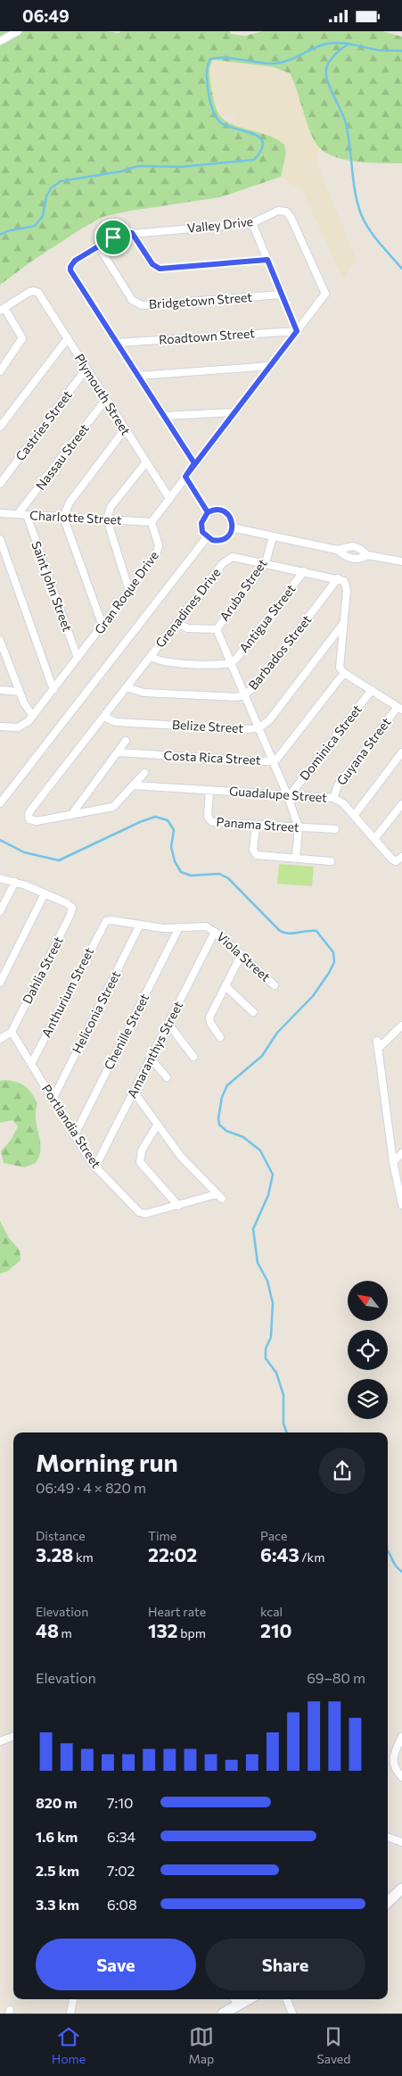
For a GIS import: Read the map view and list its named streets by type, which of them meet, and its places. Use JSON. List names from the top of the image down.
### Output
{
  "streets": {
    "street": [
      "Valley Drive",
      "Bridgetown Street",
      "Roadtown Street",
      "Plymouth Street",
      "Castries Street",
      "Nassau Street",
      "Charlotte Street",
      "Saint John Street",
      "Aruba Street",
      "Gran Roque Drive",
      "Grenadines Drive",
      "Antigua Street",
      "Barbados Street",
      "Belize Street",
      "Dominica Street",
      "Guyana Street",
      "Costa Rica Street",
      "Guadalupe Street",
      "Panama Street",
      "Viola Street",
      "Dahlia Street",
      "Anthurium Street",
      "Heliconia Street",
      "Chenille Street",
      "Amaranthys Street",
      "Portlandia Street"
    ]
  },
  "crossings": [
    ["Valley Drive", "Bridgetown Street"],
    ["Valley Drive", "Roadtown Street"],
    ["Plymouth Street", "Castries Street"],
    ["Plymouth Street", "Nassau Street"],
    ["Nassau Street", "Charlotte Street"],
    ["Charlotte Street", "Saint John Street"],
    ["Charlotte Street", "Gran Roque Drive"],
    ["Saint John Street", "Gran Roque Drive"],
    ["Aruba Street", "Grenadines Drive"],
    ["Grenadines Drive", "Antigua Street"],
    ["Grenadines Drive", "Barbados Street"],
    ["Grenadines Drive", "Belize Street"],
    ["Dominica Street", "Guadalupe Street"],
    ["Guyana Street", "Guadalupe Street"],
    ["Guadalupe Street", "Panama Street"],
    ["Viola Street", "Anthurium Street"],
    ["Viola Street", "Heliconia Street"],
    ["Viola Street", "Chenille Street"],
    ["Viola Street", "Amaranthys Street"],
    ["Dahlia Street", "Portlandia Street"],
    ["Anthurium Street", "Portlandia Street"],
    ["Heliconia Street", "Portlandia Street"],
    ["Chenille Street", "Portlandia Street"],
    ["Amaranthys Street", "Portlandia Street"]
  ],
  "north": "top left",
  "page": {
    "status": "06:49",
    "heading": ["Morning run", "06:49 · 4 × 820 m"],
    "stats": [
      ["Distance", "3.28 km"],
      ["Time", "22:02"],
      ["Pace", "6:43 /km"],
      ["Elevation", "48 m"],
      ["Heart rate", "132 bpm"],
      ["kcal", "210"]
    ],
    "chart": ["Elevation", "69–80 m"],
    "list": [
      {
        "name": "820 m",
        "note": "7:10"
      },
      {
        "name": "1.6 km",
        "note": "6:34"
      },
      {
        "name": "2.5 km",
        "note": "7:02"
      },
      {
        "name": "3.3 km",
        "note": "6:08"
      }
    ],
    "buttons": ["Save", "Share"],
    "tabs": ["Home", "Map", "Saved"]
  }
}
